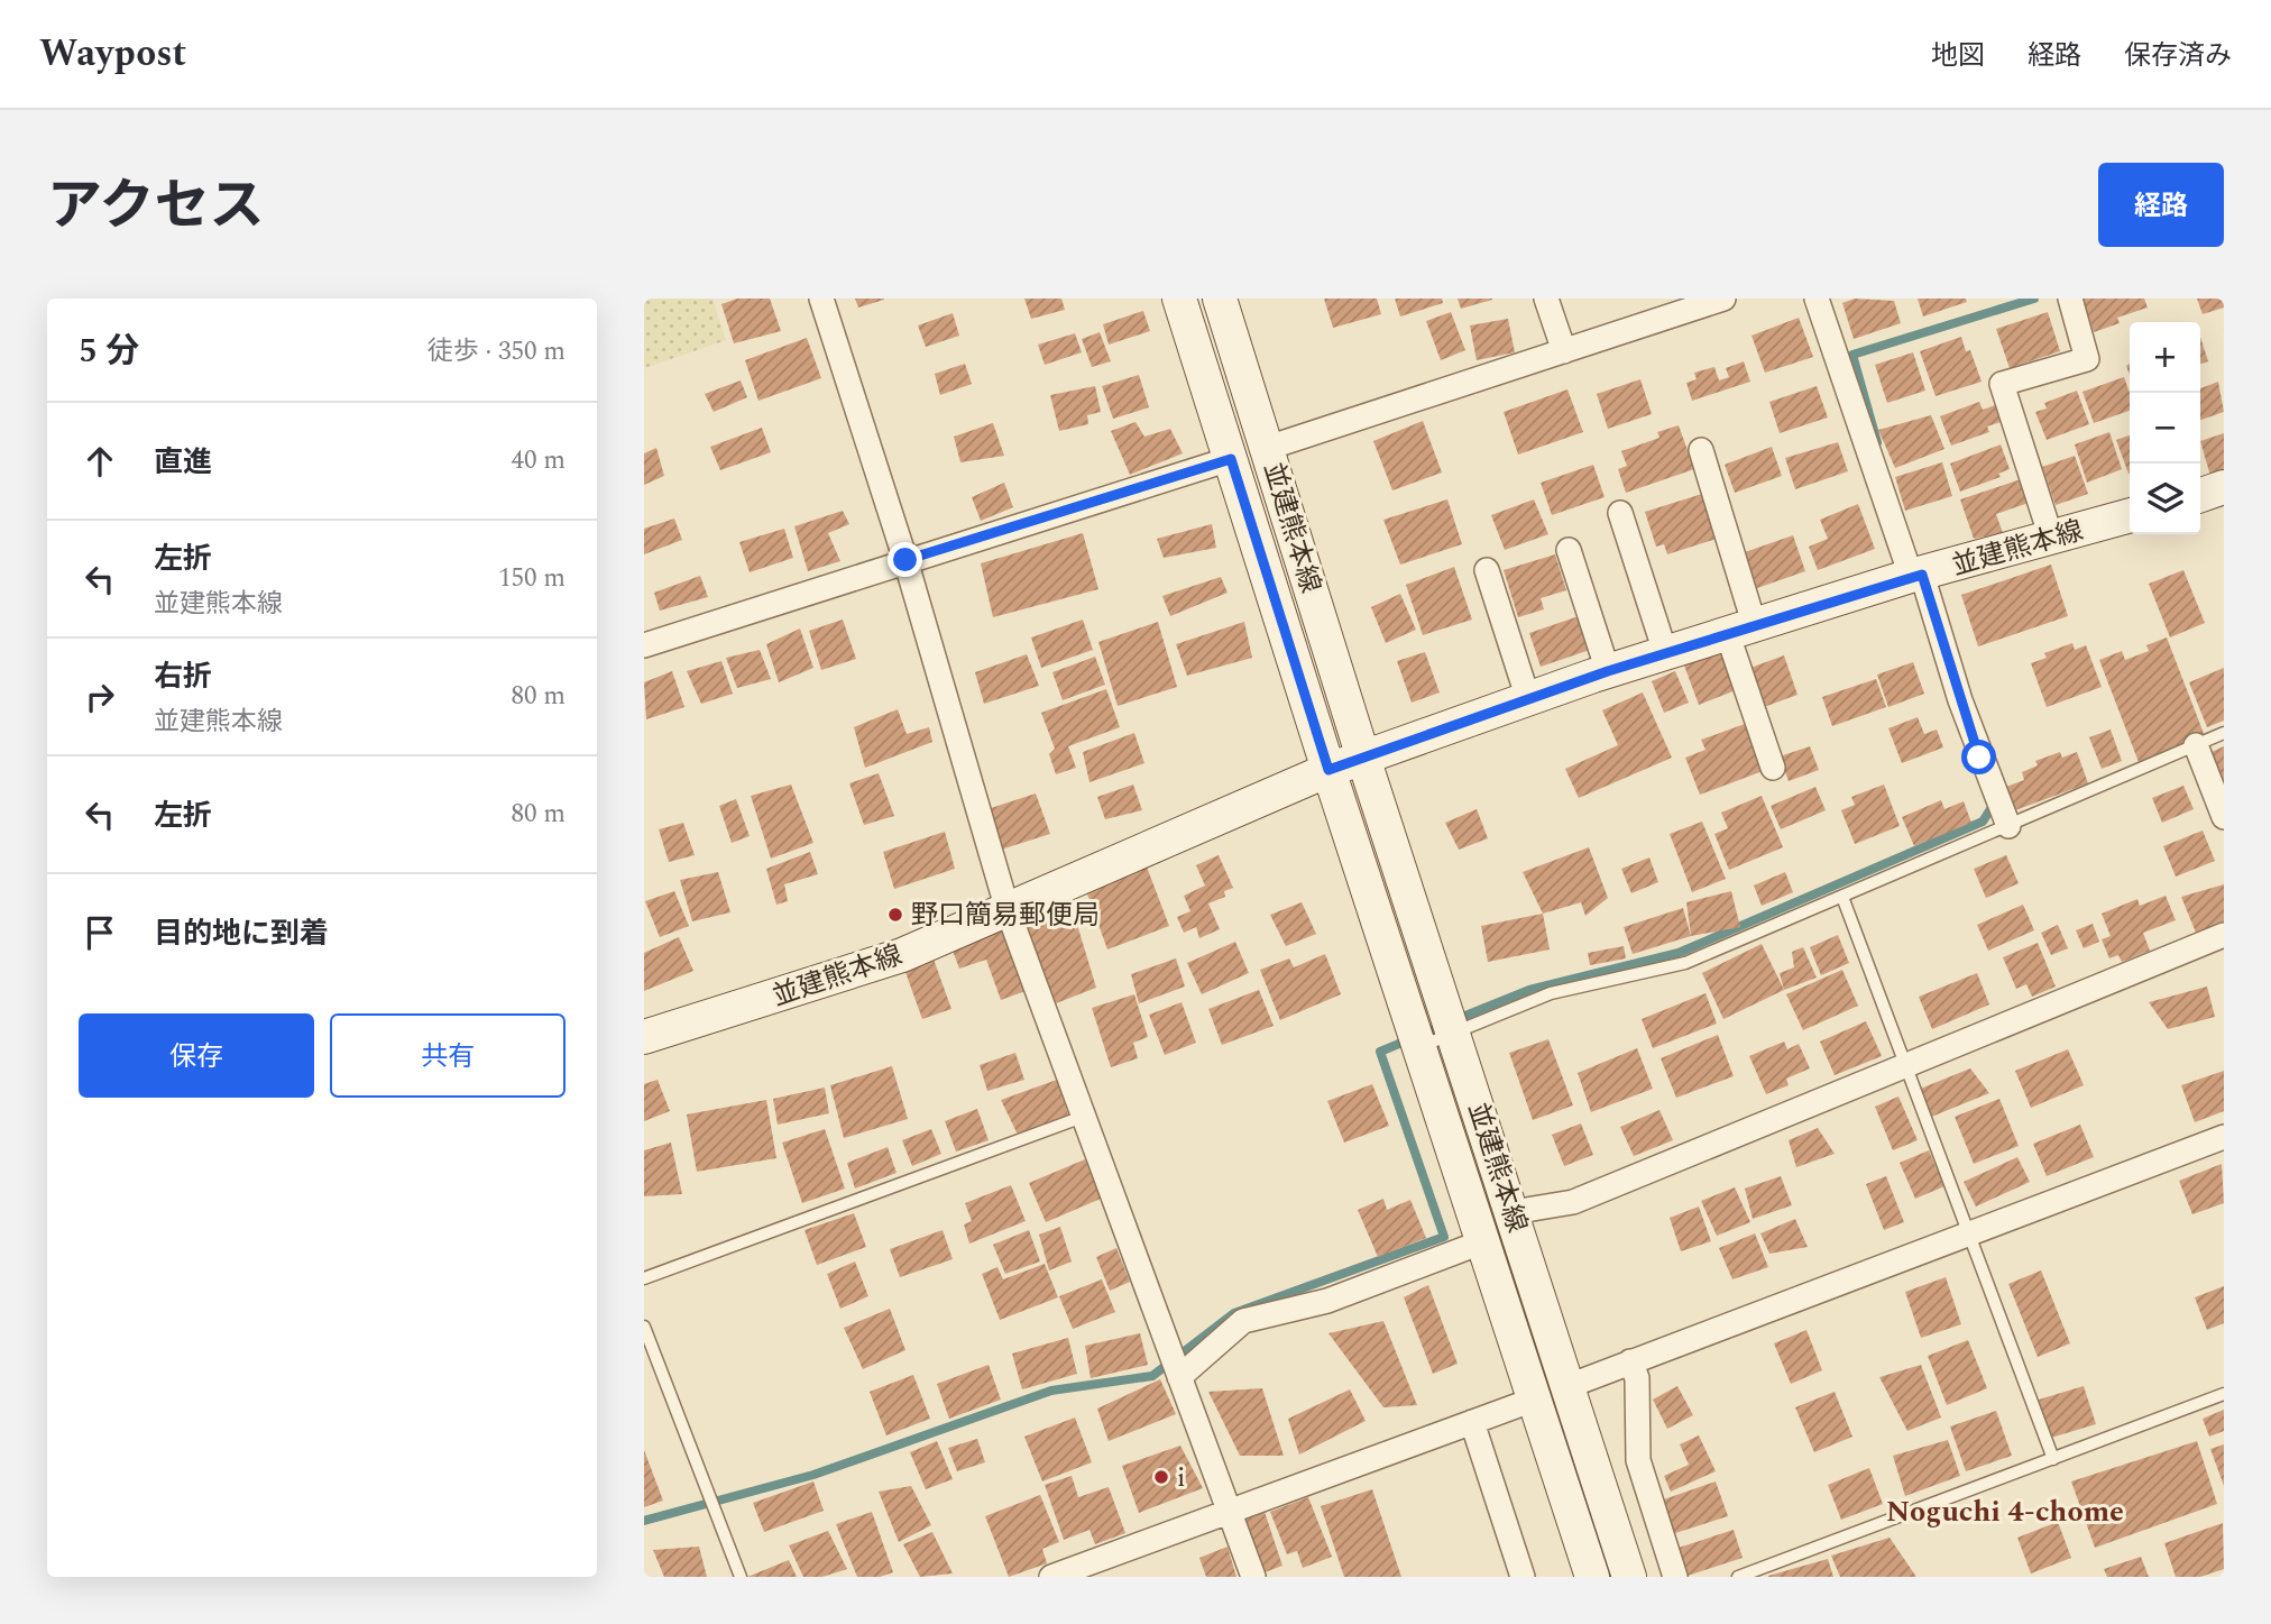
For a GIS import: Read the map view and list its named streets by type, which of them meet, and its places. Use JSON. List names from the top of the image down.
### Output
{
  "streets": {
    "main road": ["並建熊本線"]
  },
  "districts": ["Noguchi 4-chome"],
  "places": ["野口簡易郵便局", "i"],
  "page": {
    "header": "Waypost",
    "nav": ["地図", "経路", "保存済み"],
    "title": "アクセス",
    "buttons": [
      "経路",
      ["保存", "共有"]
    ],
    "heading": ["5 分", "徒歩 · 350 m"],
    "map_buttons": ["+", "−"],
    "list": [
      ["直進", "40 m"],
      ["左折", "並建熊本線", "150 m"],
      ["右折", "並建熊本線", "80 m"],
      ["左折", "80 m"],
      "目的地に到着"
    ]
  }
}
